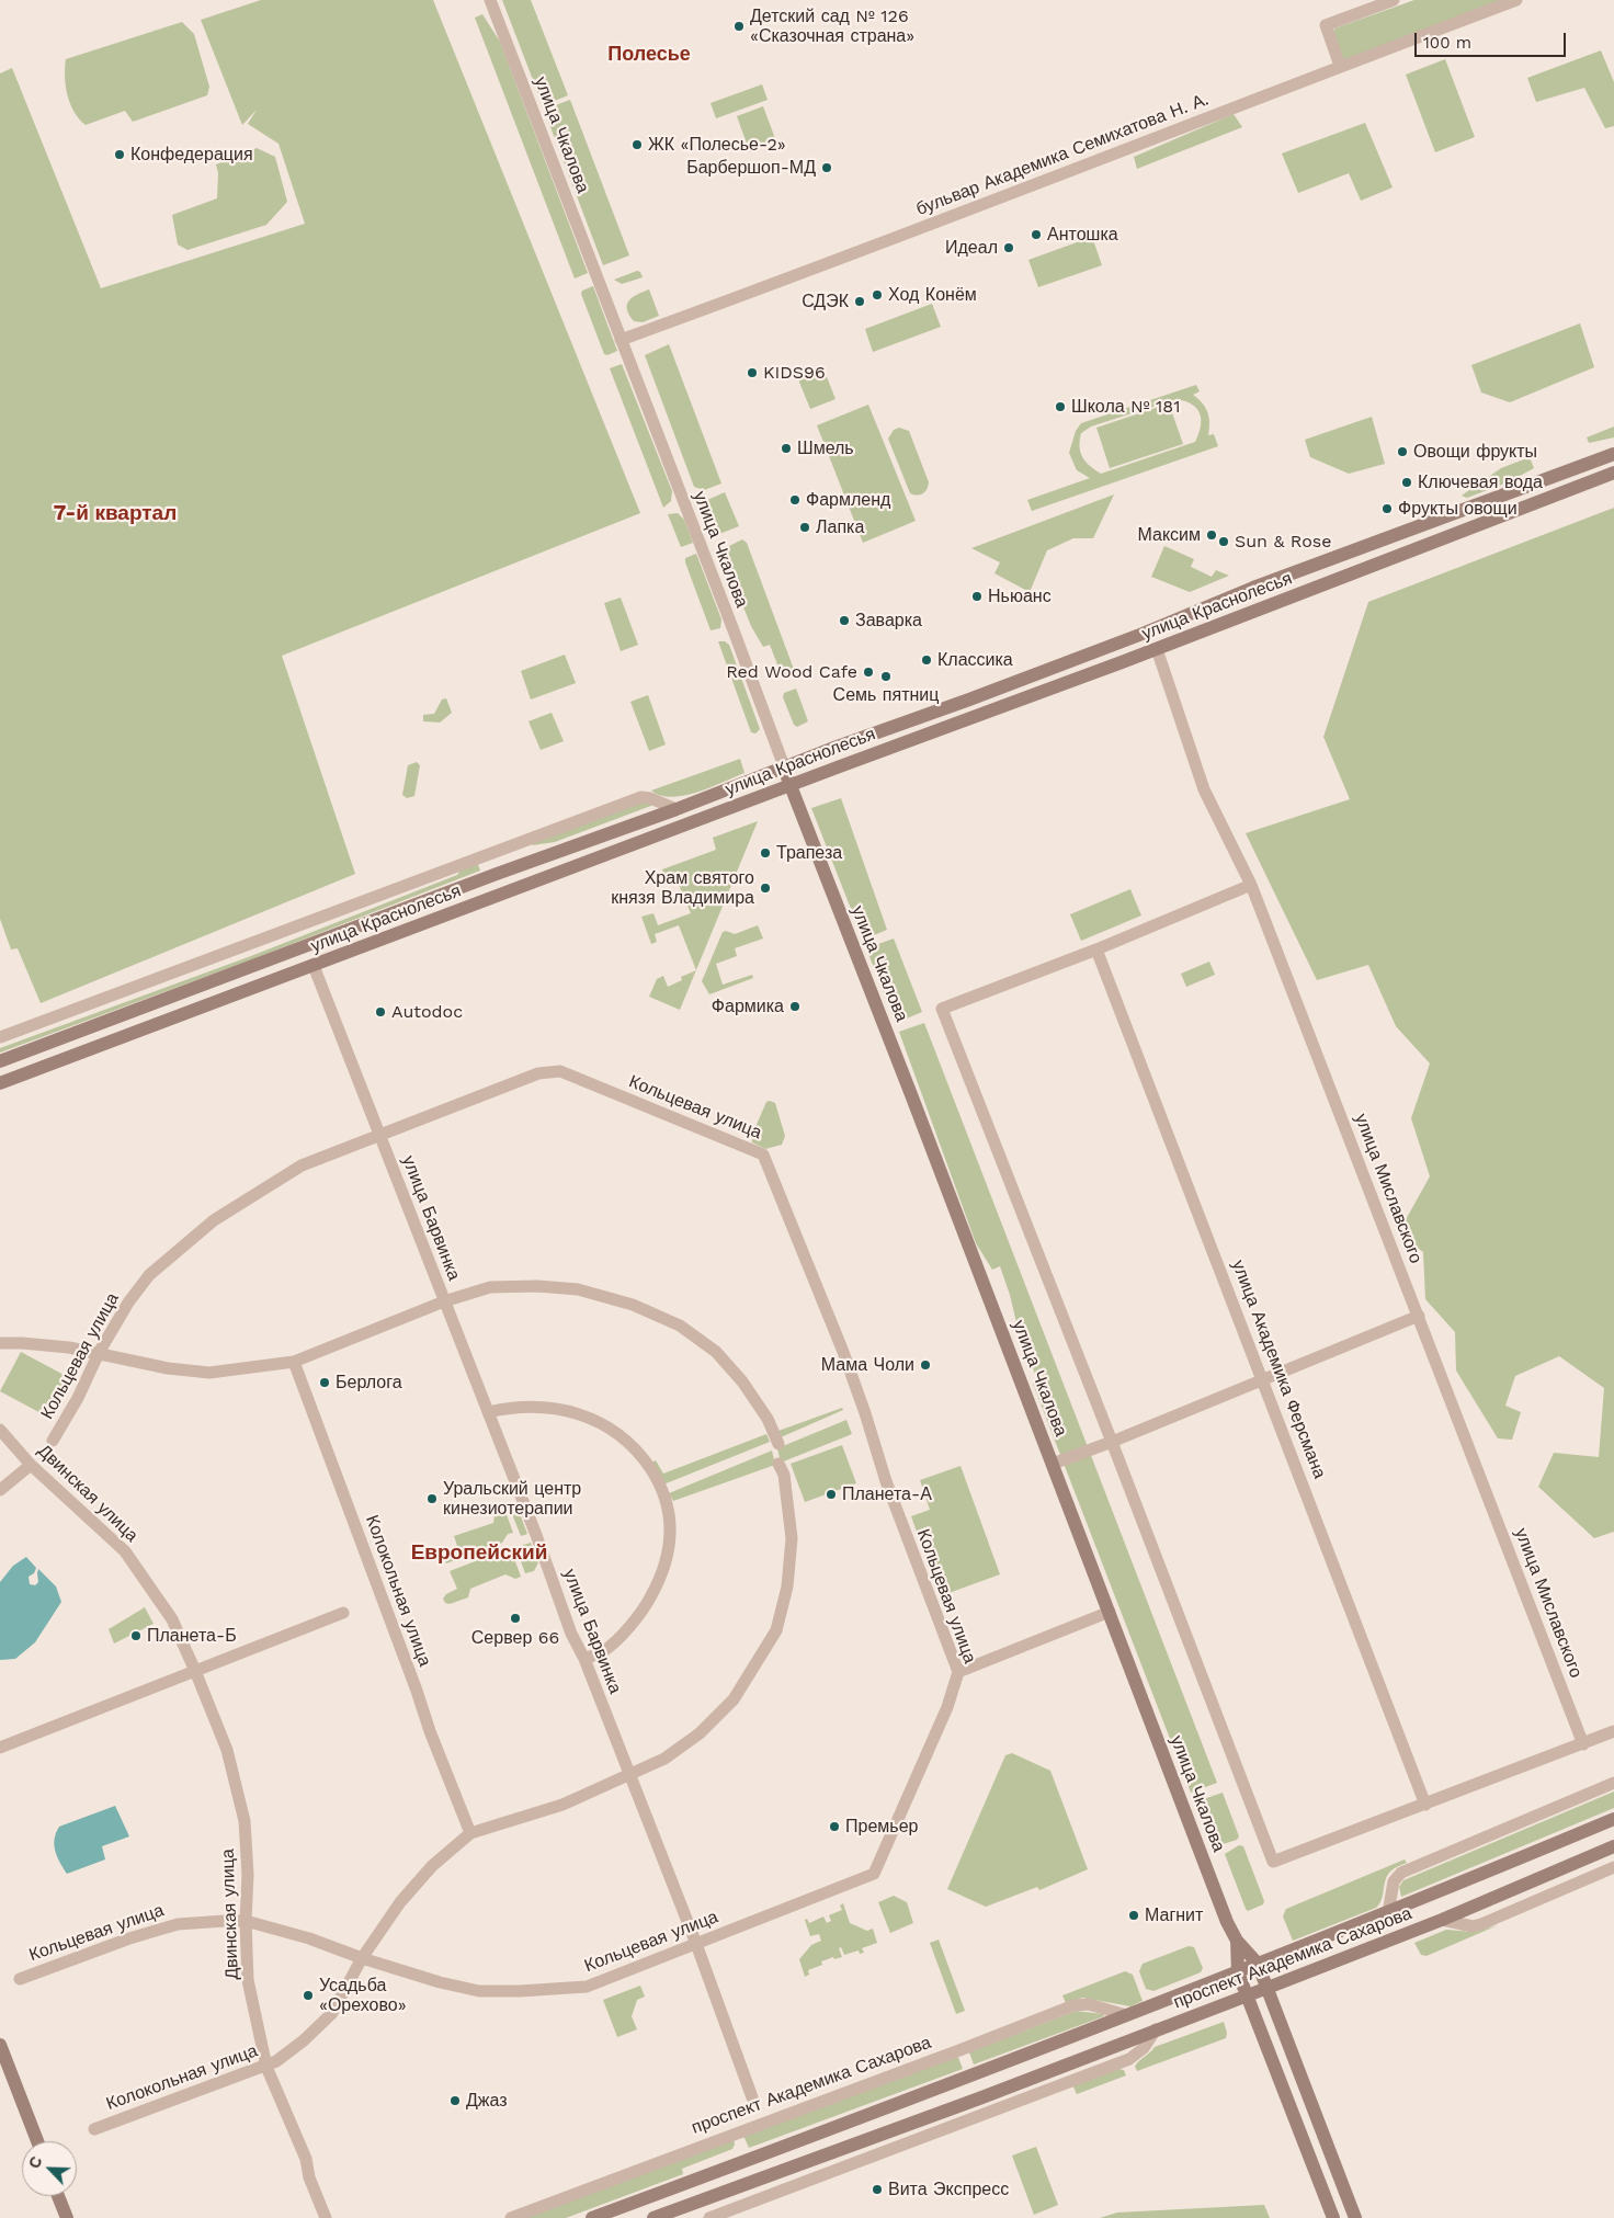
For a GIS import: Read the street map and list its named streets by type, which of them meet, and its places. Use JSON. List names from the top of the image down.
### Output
{
  "streets": {
    "street": [
      "улица Чкалова",
      "бульвар Академика Семихатова Н. А.",
      "улица Краснолесья",
      "Кольцевая улица",
      "улица Миславского",
      "улица Барвинка",
      "улица Академика Ферсмана",
      "Двинская улица",
      "Колокольная улица",
      "проспект Академика Сахарова"
    ]
  },
  "crossings": [
    ["улица Чкалова", "бульвар Академика Семихатова Н. А."],
    ["улица Чкалова", "улица Краснолесья"],
    ["улица Чкалова", "проспект Академика Сахарова"],
    ["улица Краснолесья", "улица Миславского"],
    ["улица Краснолесья", "улица Барвинка"],
    ["Кольцевая улица", "улица Барвинка"],
    ["Кольцевая улица", "Двинская улица"],
    ["Кольцевая улица", "Колокольная улица"],
    ["улица Барвинка", "Колокольная улица"],
    ["Двинская улица", "Колокольная улица"]
  ],
  "districts": ["Полесье", "7-й квартал", "Европейский"],
  "places": [
    "Детский сад № 126 «Сказочная страна»",
    "ЖК «Полесье-2»",
    "Конфедерация",
    "Барбершоп-МД",
    "Антошка",
    "Идеал",
    "Ход Конём",
    "СДЭК",
    "KIDS96",
    "Школа № 181",
    "Шмель",
    "Овощи фрукты",
    "Ключевая вода",
    "Фармленд",
    "Фрукты овощи",
    "Лапка",
    "Максим",
    "Sun & Rose",
    "Ньюанс",
    "Заварка",
    "Классика",
    "Red Wood Cafe",
    "Семь пятниц",
    "Трапеза",
    "Храм святого князя Владимира",
    "Фармика",
    "Autodoc",
    "Мама Чоли",
    "Берлога",
    "Планета-А",
    "Уральский центр кинезиотерапии",
    "Сервер 66",
    "Планета-Б",
    "Премьер",
    "Магнит",
    "Усадьба «Орехово»",
    "Джаз",
    "Вита Экспресс"
  ],
  "scale_bar": "100 m",
  "north": "top left"
}
